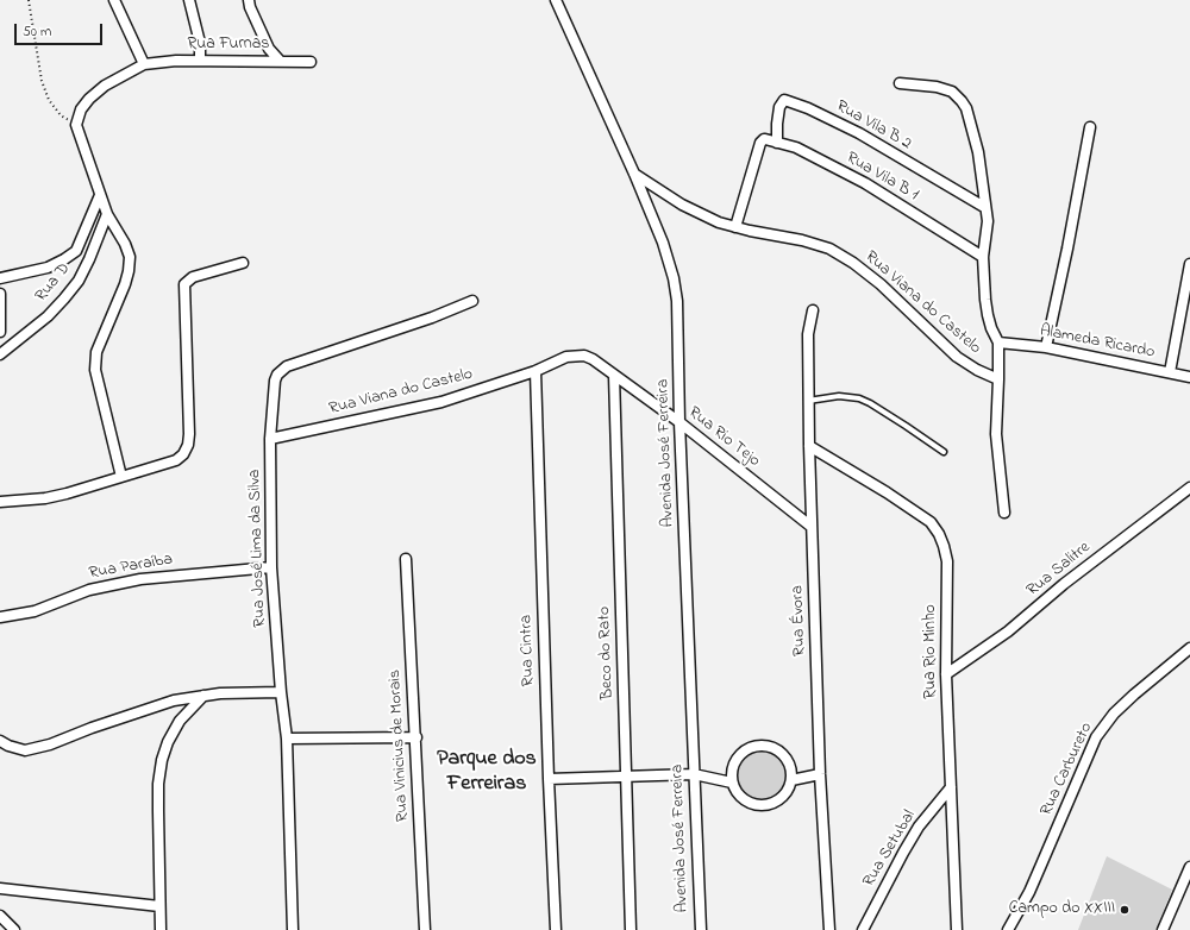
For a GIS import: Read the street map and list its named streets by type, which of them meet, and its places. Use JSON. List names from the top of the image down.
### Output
{
  "streets": {
    "street": [
      "Rua Furnas",
      "Rua Vila B 2",
      "Rua Vila B 1",
      "Rua D",
      "Rua Viana do Castelo",
      "Alameda Ricardo",
      "Rua Rio Tejo",
      "Avenida José Ferreira",
      "Rua José Lima da Silva",
      "Rua Paraíba",
      "Rua Salitre",
      "Rua Évora",
      "Rua Cintra",
      "Rua Rio Minho",
      "Beco do Rato",
      "Rua Vinicius de Morais",
      "Rua Carbureto",
      "Rua Setubal"
    ]
  },
  "crossings": [
    ["Rua Vila B 2", "Rua Vila B 1"],
    ["Rua Vila B 2", "Rua Viana do Castelo"],
    ["Rua Vila B 1", "Rua Viana do Castelo"],
    ["Rua Viana do Castelo", "Alameda Ricardo"],
    ["Rua Viana do Castelo", "Rua Rio Tejo"],
    ["Rua Viana do Castelo", "Avenida José Ferreira"],
    ["Rua Viana do Castelo", "Rua José Lima da Silva"],
    ["Rua Viana do Castelo", "Rua Cintra"],
    ["Rua Viana do Castelo", "Beco do Rato"],
    ["Rua Rio Tejo", "Avenida José Ferreira"],
    ["Rua Rio Tejo", "Rua Évora"],
    ["Rua Rio Tejo", "Beco do Rato"],
    ["Rua José Lima da Silva", "Rua Paraíba"],
    ["Rua Salitre", "Rua Rio Minho"],
    ["Rua Évora", "Rua Rio Minho"],
    ["Rua Rio Minho", "Rua Setubal"]
  ],
  "districts": ["Parque dos Ferreiras"],
  "places": ["Campo do XXIII"],
  "scale_bar": "50 m"
}
